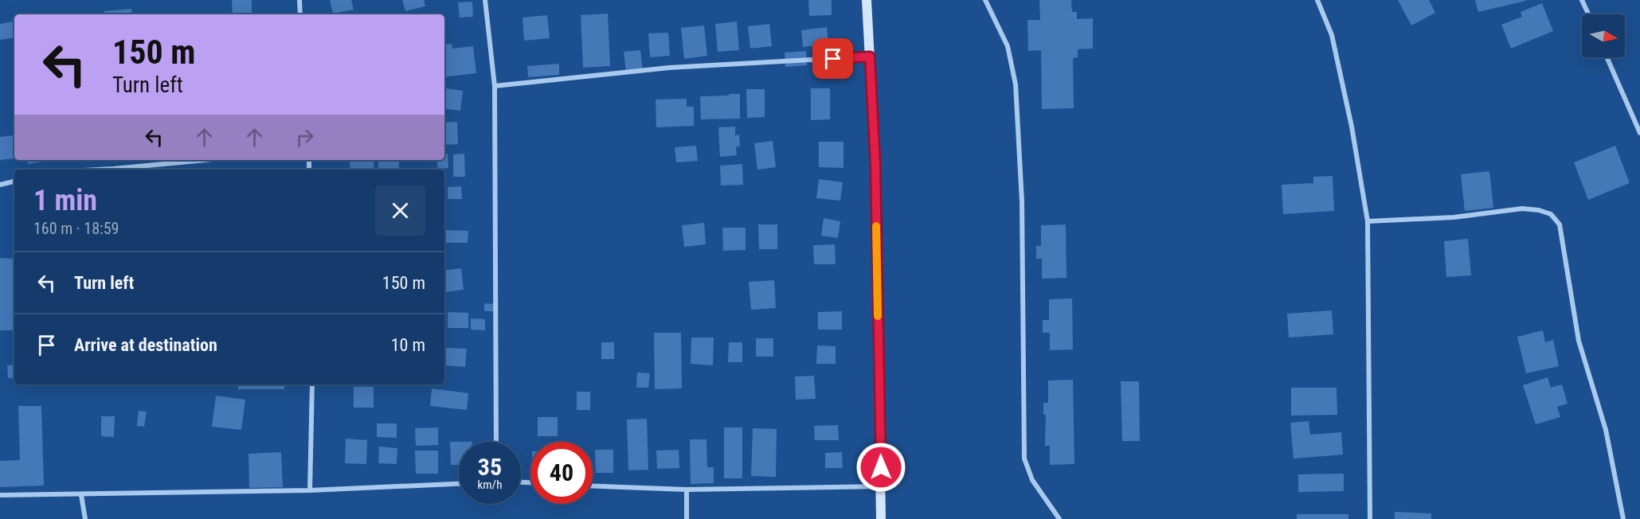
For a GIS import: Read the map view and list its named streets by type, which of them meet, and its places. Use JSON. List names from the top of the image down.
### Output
{
  "north": "right",
  "page": {
    "turn": ["150 m", "Turn left"],
    "heading": ["1 min", "160 m · 18:59"],
    "list": [
      {
        "name": "Turn left",
        "value": "150 m"
      },
      {
        "name": "Arrive at destination",
        "value": "10 m"
      }
    ],
    "speed": "35 km/h",
    "limit": "40"
  }
}
